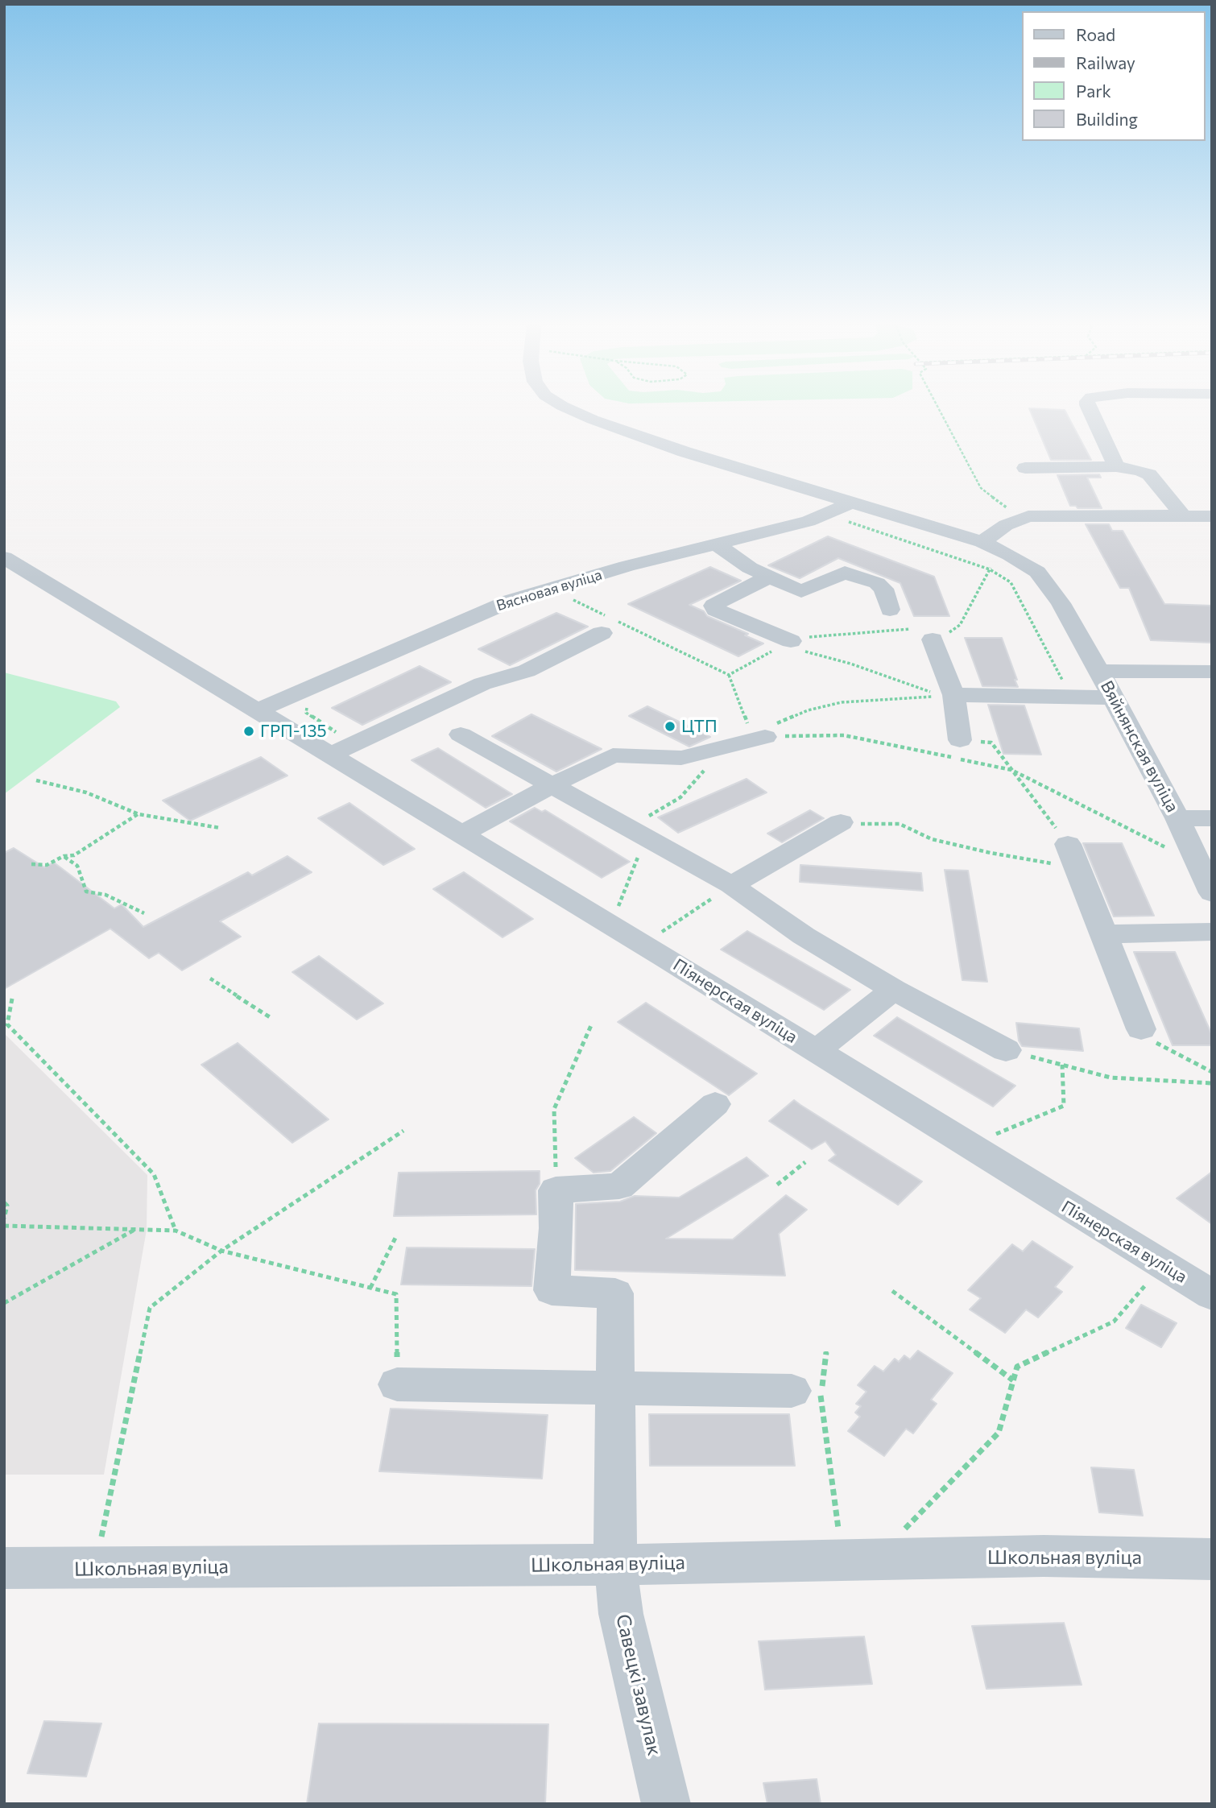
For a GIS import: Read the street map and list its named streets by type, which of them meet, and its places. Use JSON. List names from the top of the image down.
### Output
{
  "streets": {
    "street": [
      "Вясновая вуліца",
      "Вяйнянская вуліца",
      "Піянерская вуліца",
      "Школьная вуліца",
      "Савецкі завулак"
    ]
  },
  "crossings": [
    ["Вясновая вуліца", "Вяйнянская вуліца"],
    ["Вясновая вуліца", "Піянерская вуліца"],
    ["Школьная вуліца", "Савецкі завулак"]
  ],
  "places": ["ЦТП", "ГРП-135"],
  "legend": [
    "Road",
    "Railway",
    "Park",
    "Building"
  ]
}
